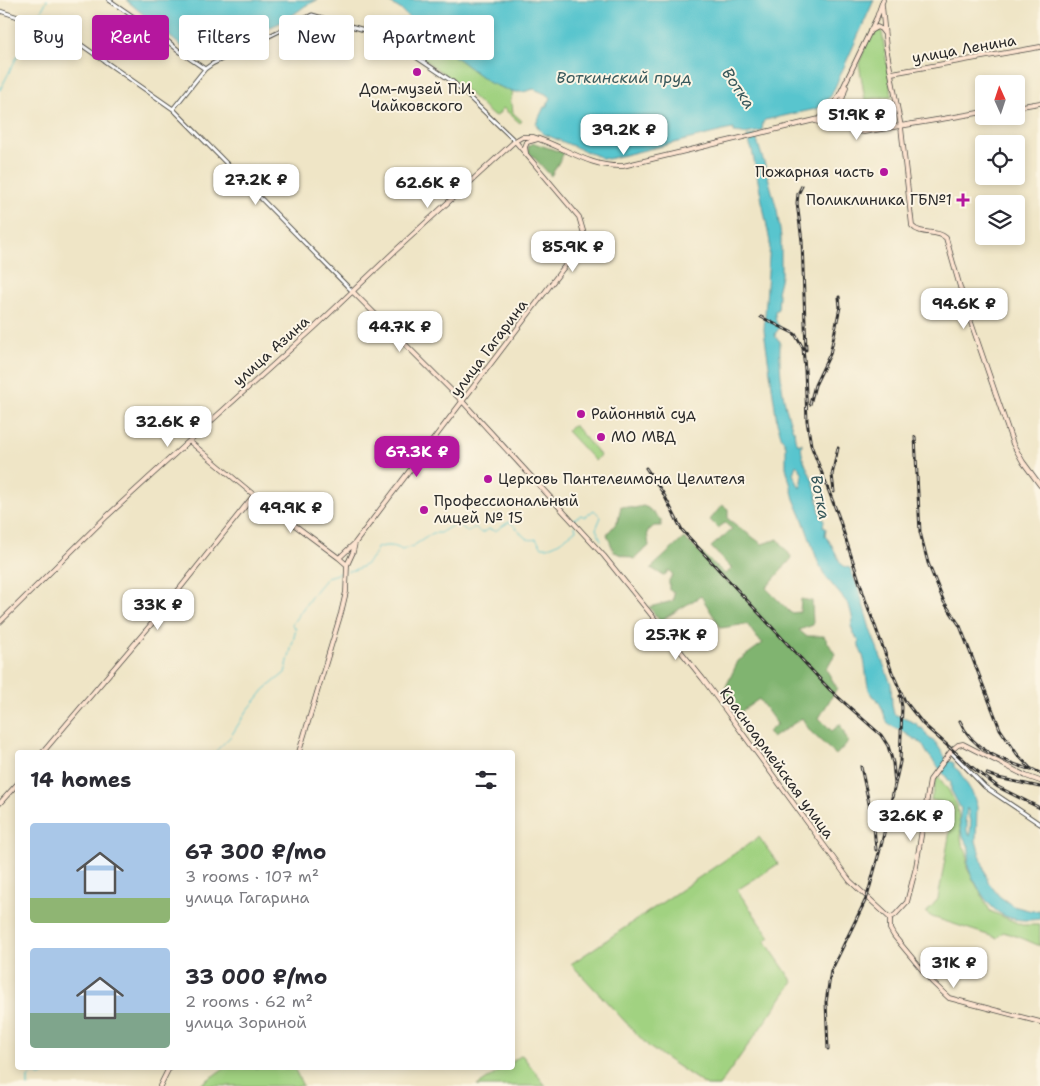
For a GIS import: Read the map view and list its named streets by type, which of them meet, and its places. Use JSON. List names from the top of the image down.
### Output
{
  "streets": {
    "main road": [
      "улица Ленина",
      "улица Гагарина",
      "улица Азина",
      "Красноармейская улица"
    ]
  },
  "crossings": [
    ["улица Гагарина", "улица Азина"],
    ["улица Гагарина", "Красноармейская улица"],
    ["улица Азина", "Красноармейская улица"]
  ],
  "water": ["Воткинский пруд", "Вотка"],
  "places": {
    "other": [
      "Дом-музей П.И. Чайковского",
      "Пожарная часть",
      "Районный суд",
      "МО МВД",
      "Церковь Пантелеимона Целителя",
      "Профессиональный лицей № 15"
    ],
    "health": ["Поликлиника ГБ№1"]
  },
  "north": "top",
  "page": {
    "chip": [
      "Buy",
      "Rent",
      "Filters",
      "New",
      "Apartment"
    ],
    "price": [
      "51.9K ₽",
      "39.2K ₽",
      "27.2K ₽",
      "62.6K ₽",
      "85.9K ₽",
      "94.6K ₽",
      "44.7K ₽",
      "32.6K ₽",
      "67.3K ₽",
      "49.9K ₽",
      "33K ₽",
      "25.7K ₽",
      "32.6K ₽",
      "31K ₽"
    ],
    "heading": "14 homes",
    "list": [
      {
        "name": "67 300 ₽/mo",
        "note": "3 rooms · 107 m² · улица Гагарина"
      },
      {
        "name": "33 000 ₽/mo",
        "note": "2 rooms · 62 m² · улица Зориной"
      }
    ]
  }
}
